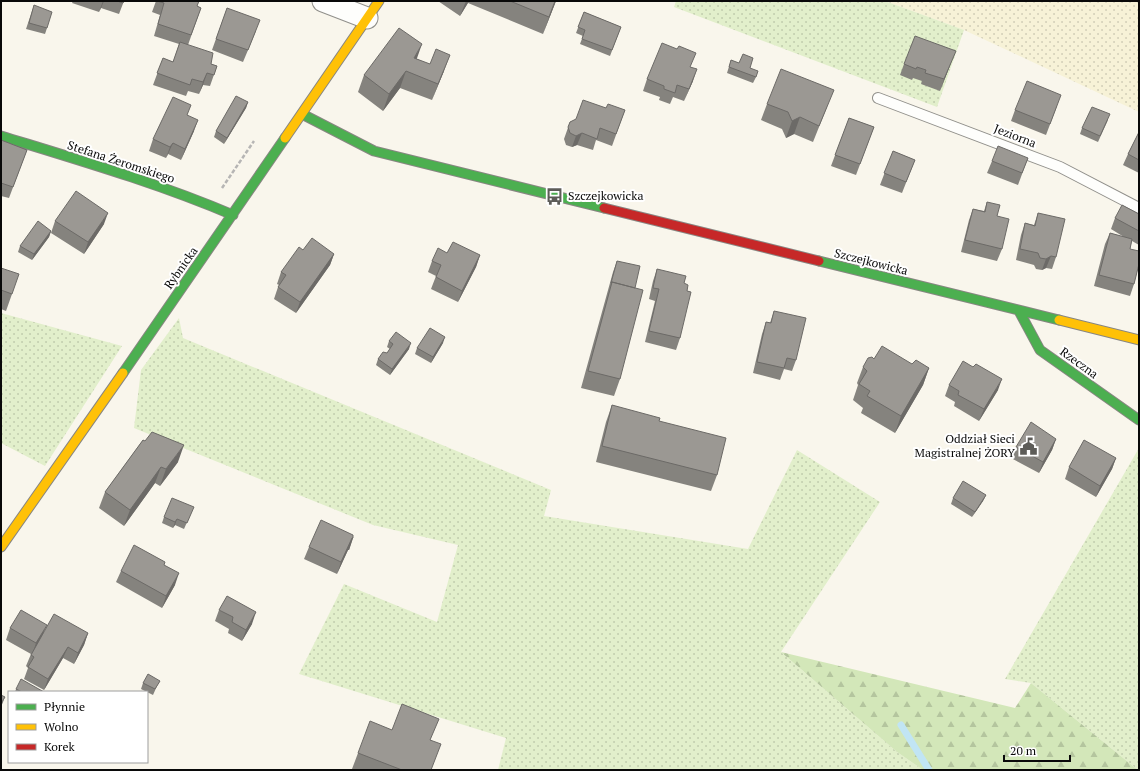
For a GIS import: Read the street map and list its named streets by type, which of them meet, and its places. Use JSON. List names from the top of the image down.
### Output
{
  "streets": {
    "street": [
      "Stefana Żeromskiego",
      "Szczejkowicka",
      "Rybnicka",
      "Rzeczna"
    ],
    "lane": ["Jeziorna"]
  },
  "crossings": [
    ["Stefana Żeromskiego", "Rybnicka"],
    ["Szczejkowicka", "Rybnicka"],
    ["Szczejkowicka", "Rzeczna"]
  ],
  "places": {
    "bus stop": ["Szczejkowicka"],
    "public building": ["Oddział Sieci Magistralnej ŻORY"]
  },
  "legend": ["Płynnie", "Wolno", "Korek"],
  "scale_bar": "20 m"
}
